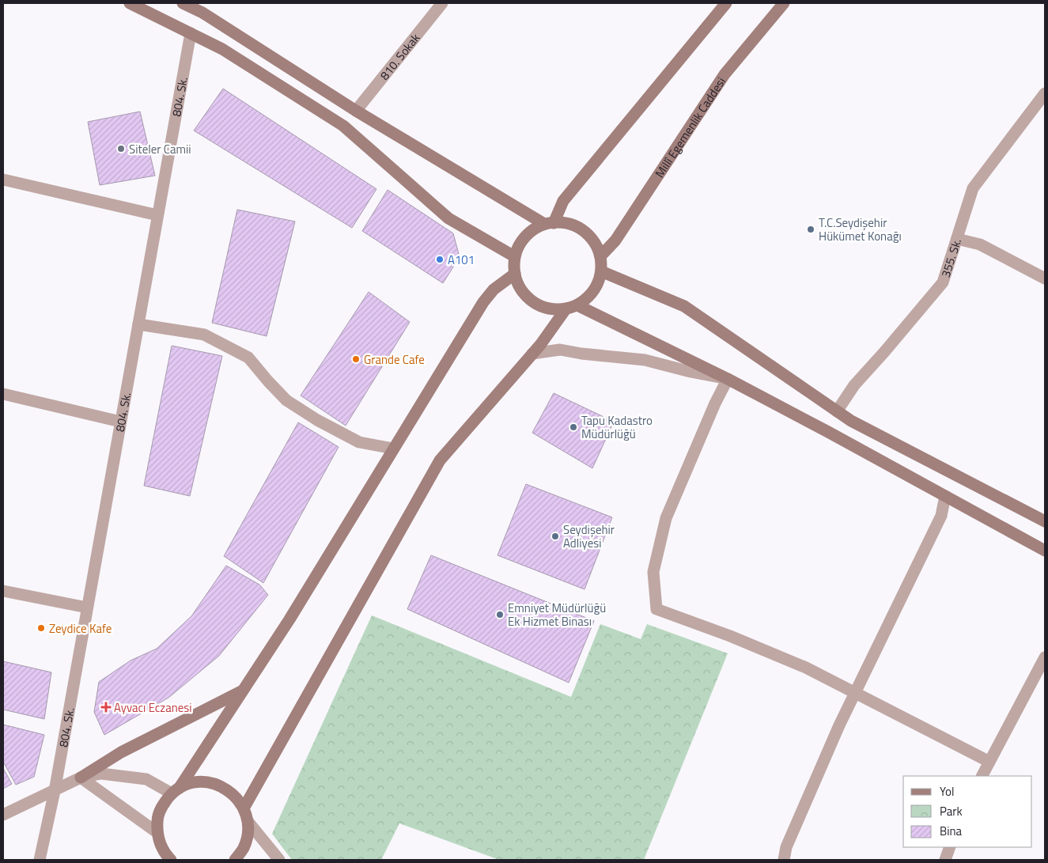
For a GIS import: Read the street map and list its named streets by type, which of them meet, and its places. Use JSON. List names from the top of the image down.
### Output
{
  "streets": {
    "main road": ["Millî Egemenlik Caddesi"],
    "street": ["810. Sokak", "804. Sk.", "355. Sk."]
  },
  "places": {
    "other": [
      "Siteler Camii",
      "T.C.Seydişehir Hükümet Konağı",
      "A101",
      "Grande Cafe",
      "Tapu Kadastro Müdürlüğü",
      "Seydişehir Adliyesi",
      "Emniyet Müdürlüğü Ek Hizmet Binası",
      "Zeydice Kafe"
    ],
    "health": ["Ayvacı Eczanesi"]
  },
  "legend": ["Yol", "Park", "Bina"]
}
